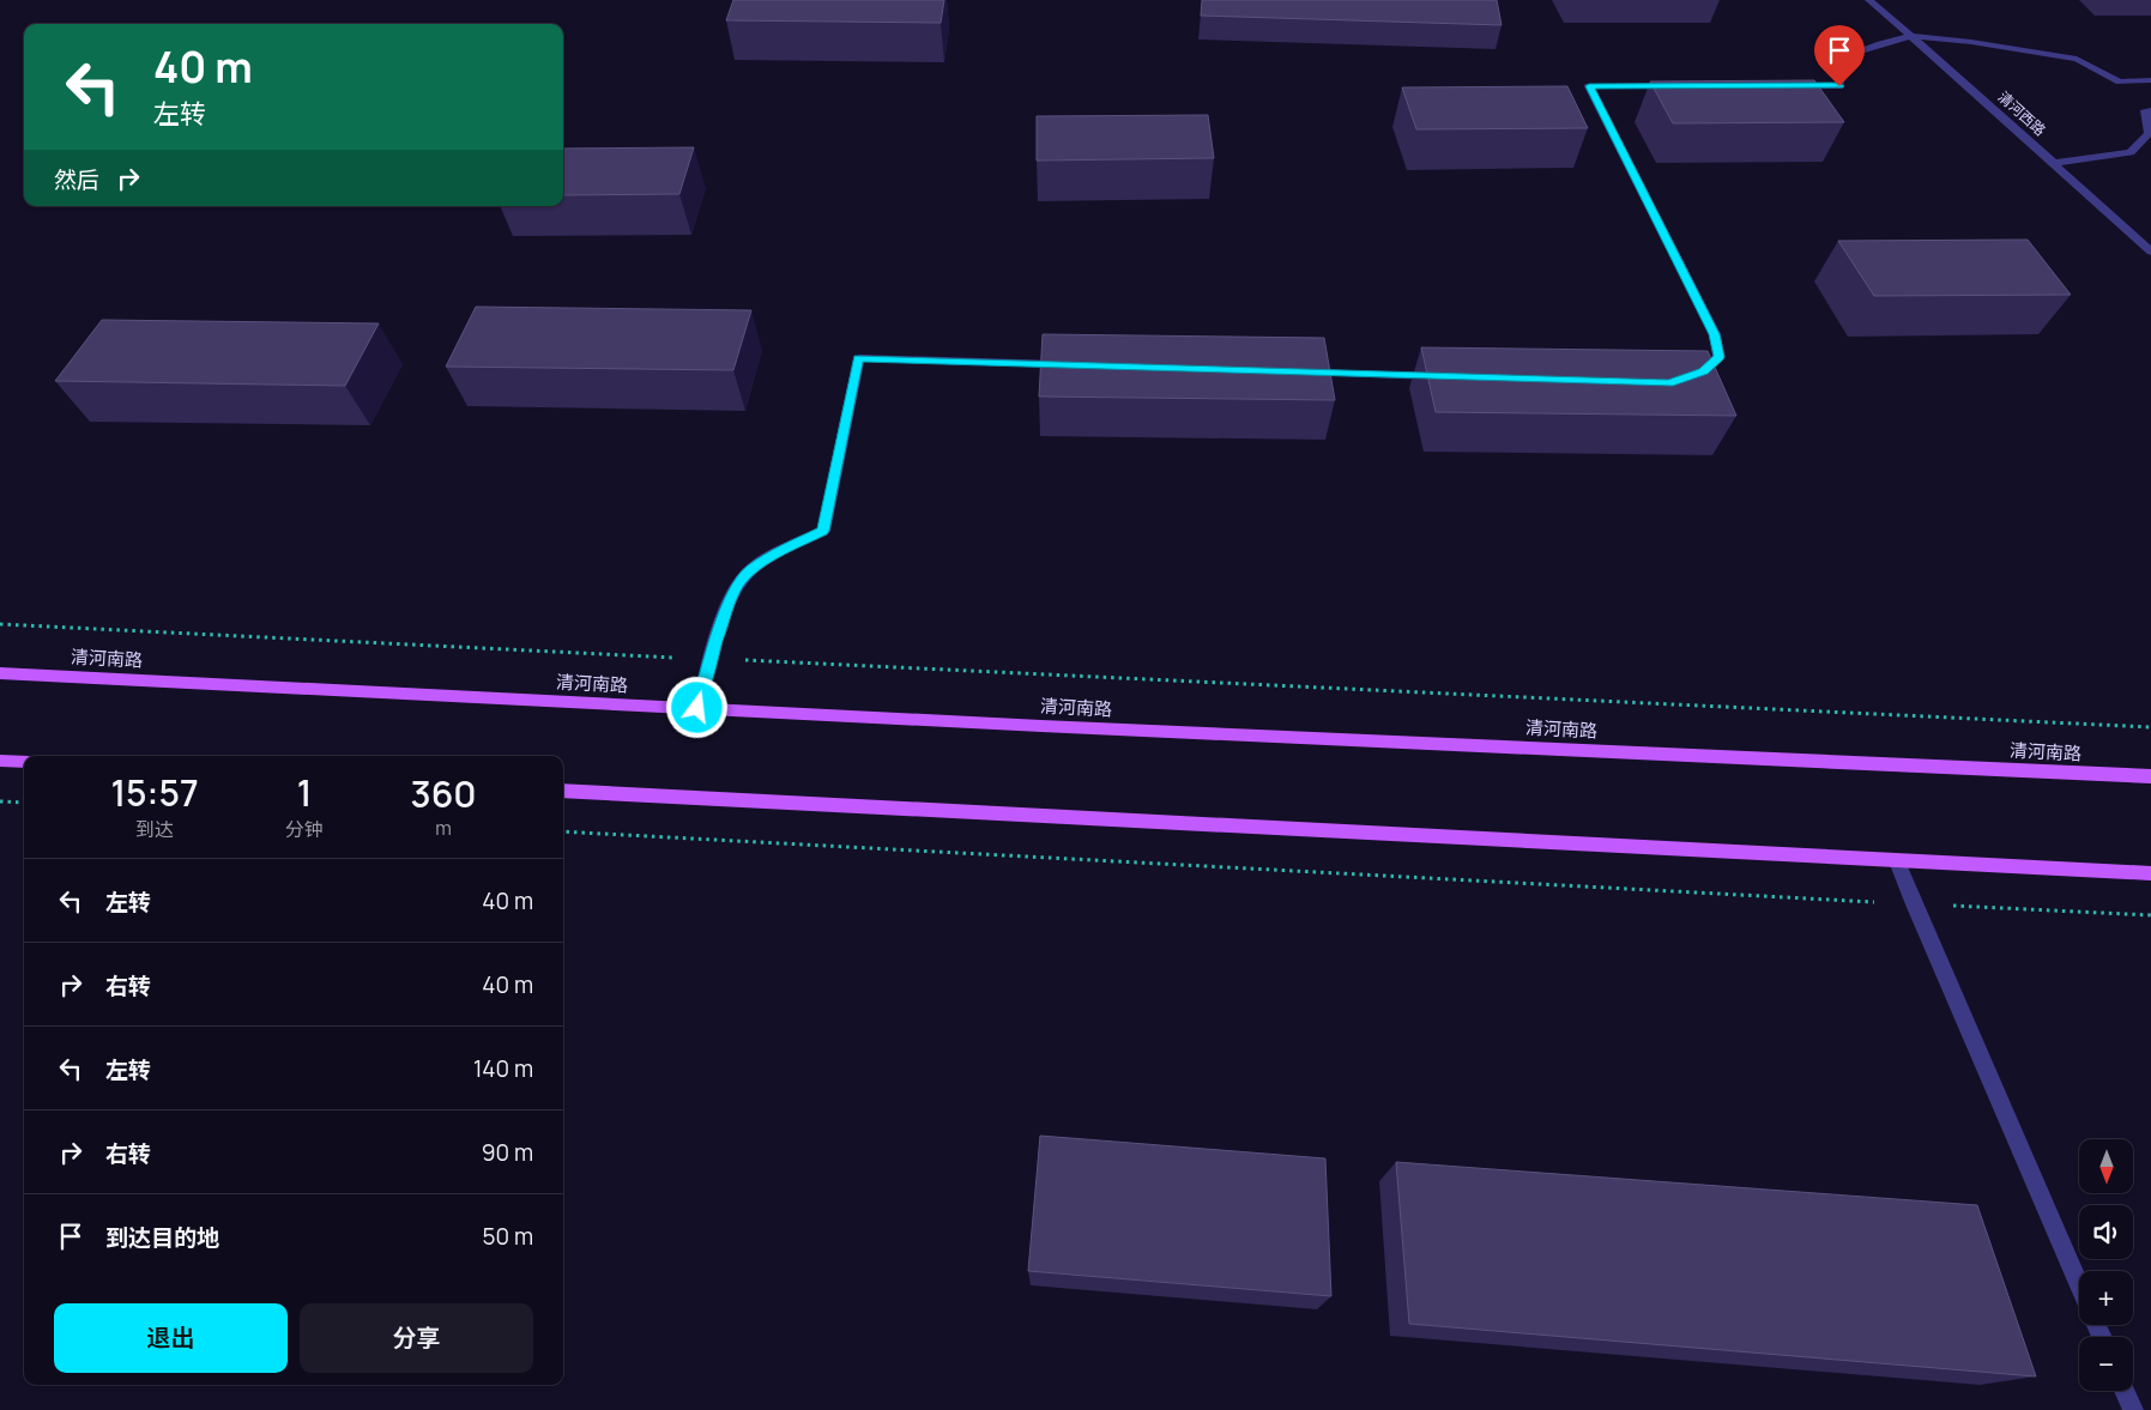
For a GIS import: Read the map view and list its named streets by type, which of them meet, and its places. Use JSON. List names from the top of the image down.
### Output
{
  "streets": {
    "main road": ["清河南路"],
    "street": ["清河西路"]
  },
  "north": "bottom",
  "page": {
    "turn": ["40 m", "左转"],
    "then": "然后",
    "eta": [
      "15:57",
      "到达",
      "1",
      "分钟",
      "360",
      "m"
    ],
    "list": [
      {
        "name": "左转",
        "value": "40 m"
      },
      {
        "name": "右转",
        "value": "40 m"
      },
      {
        "name": "左转",
        "value": "140 m"
      },
      {
        "name": "右转",
        "value": "90 m"
      },
      {
        "name": "到达目的地",
        "value": "50 m"
      }
    ],
    "map_buttons": ["+", "−"],
    "buttons": ["退出", "分享"]
  }
}
